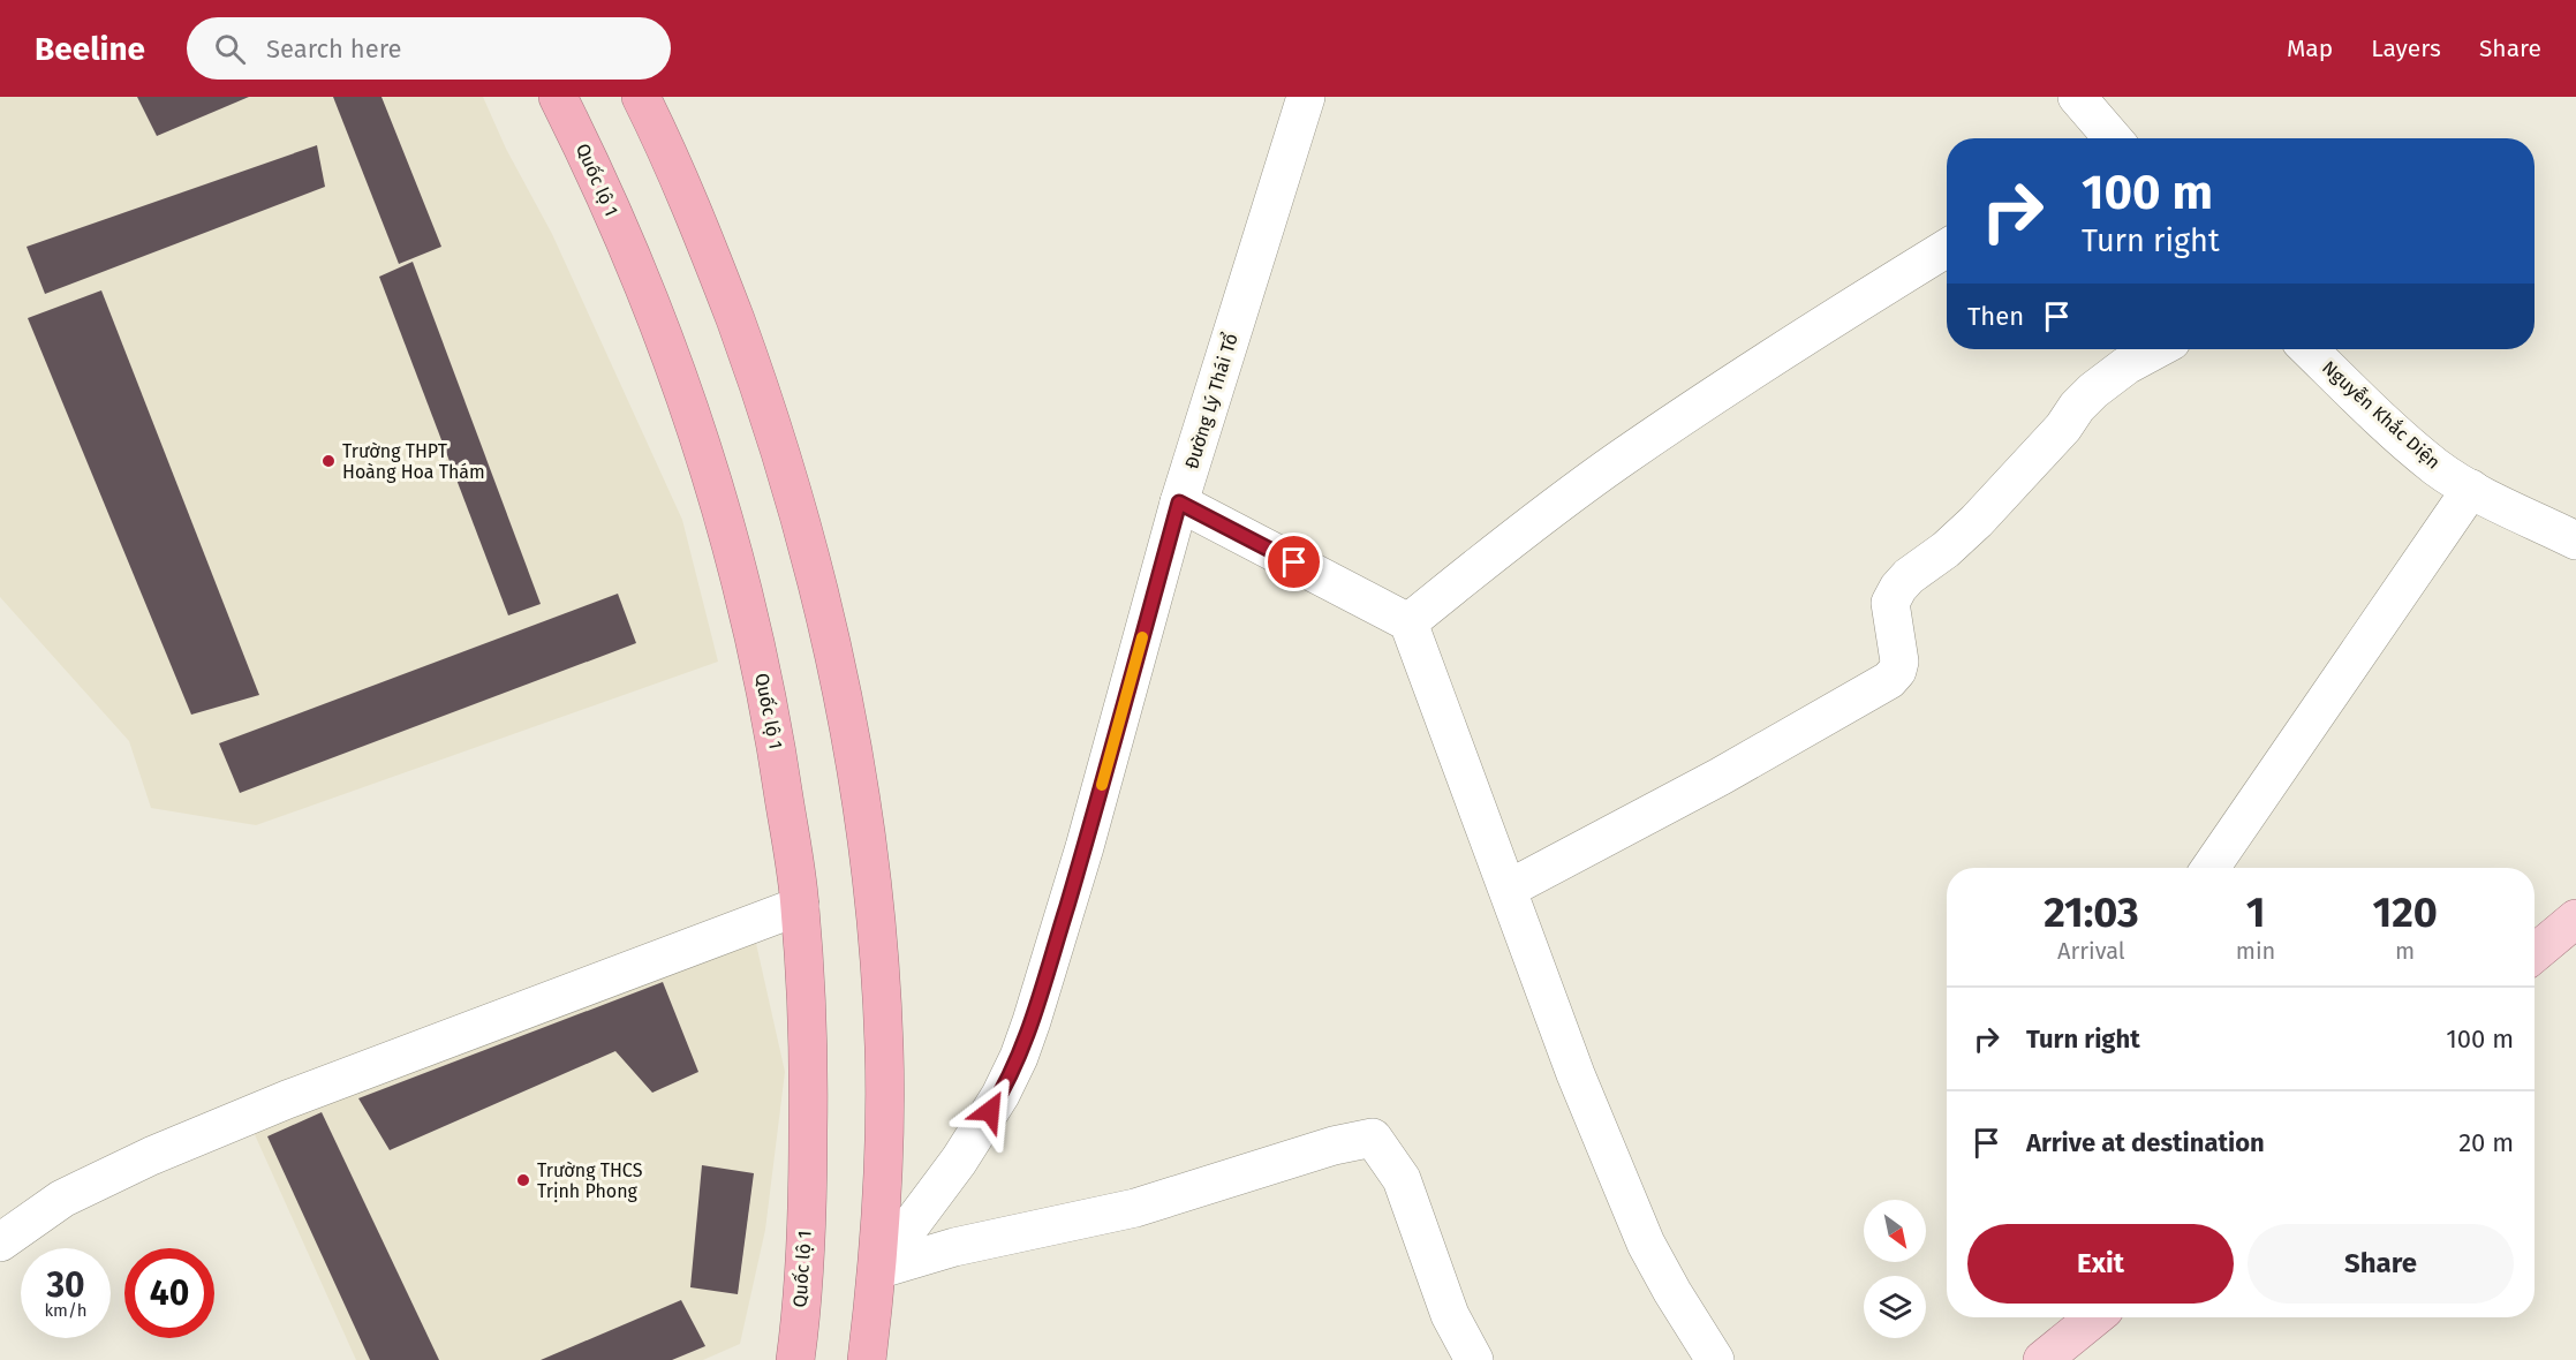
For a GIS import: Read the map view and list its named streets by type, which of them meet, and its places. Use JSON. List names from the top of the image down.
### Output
{
  "streets": {
    "highway": ["Quốc lộ 1"],
    "street": ["Đường Lý Thái Tổ", "Nguyễn Khắc Diện"]
  },
  "places": ["Trường THPT Hoàng Hoa Thám", "Trường THCS Trịnh Phong"],
  "north": "bottom right",
  "page": {
    "header": "Beeline",
    "search": "Search here",
    "nav": ["Map", "Layers", "Share"],
    "turn": ["100 m", "Turn right"],
    "then": "Then",
    "eta": [
      "21:03",
      "Arrival",
      "1",
      "min",
      "120",
      "m"
    ],
    "list": [
      {
        "name": "Turn right",
        "value": "100 m"
      },
      {
        "name": "Arrive at destination",
        "value": "20 m"
      }
    ],
    "buttons": ["Exit", "Share"],
    "speed": "30 km/h",
    "limit": "40"
  }
}
